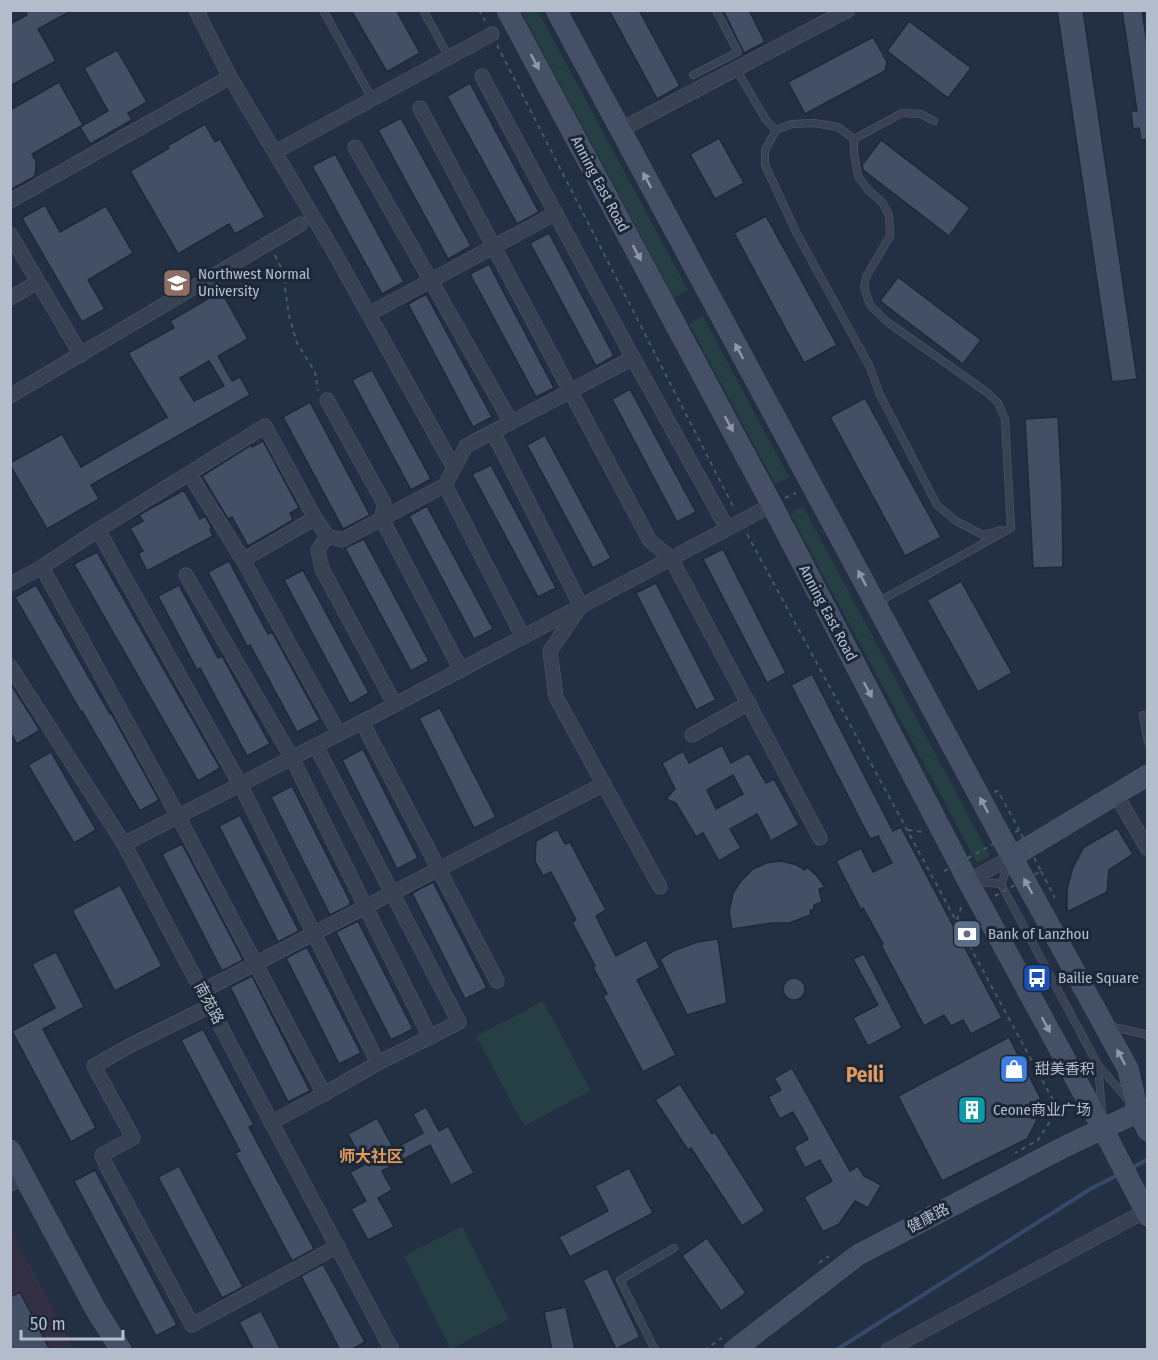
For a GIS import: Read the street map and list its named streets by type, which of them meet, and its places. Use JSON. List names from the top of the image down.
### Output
{
  "streets": {
    "main road": ["Anning East Road", "健康路"],
    "street": ["南苑路"]
  },
  "crossings": [
    ["Anning East Road", "健康路"]
  ],
  "districts": ["Peili", "师大社区"],
  "places": {
    "school or university": ["Northwest Normal University"],
    "bank": ["Bank of Lanzhou"],
    "bus stop": ["Bailie Square"],
    "shop": ["甜美香积"],
    "building": ["Ceone商业广场"]
  },
  "scale_bar": "50 m"
}
